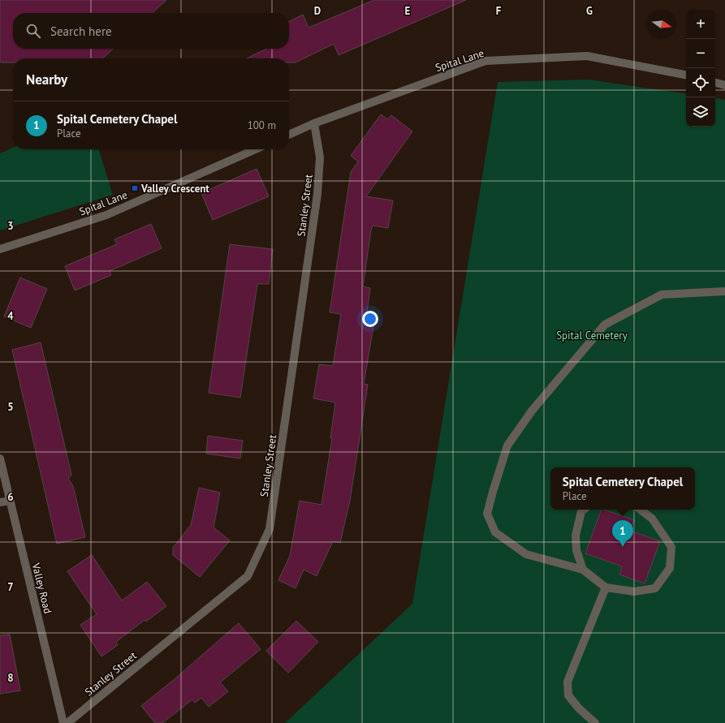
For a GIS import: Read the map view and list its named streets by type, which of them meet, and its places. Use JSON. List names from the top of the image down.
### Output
{
  "streets": {
    "street": ["Spital Lane", "Stanley Street", "Valley Road"]
  },
  "crossings": [
    ["Spital Lane", "Stanley Street"]
  ],
  "parks": ["Spital Cemetery"],
  "places": {
    "transit": ["Valley Crescent"]
  },
  "north": "right",
  "page": {
    "map_buttons": ["+", "−"],
    "search": "Search here",
    "heading": "Nearby",
    "list": [
      {
        "mark": "1",
        "name": "Spital Cemetery Chapel",
        "note": "Place",
        "value": "100 m"
      }
    ],
    "popup": ["Spital Cemetery Chapel", "Place"],
    "pins": "1"
  },
  "grid": {
    "columns": [
      "D",
      "E",
      "F",
      "G"
    ],
    "rows": [
      "3",
      "4",
      "5",
      "6",
      "7",
      "8"
    ]
  }
}
